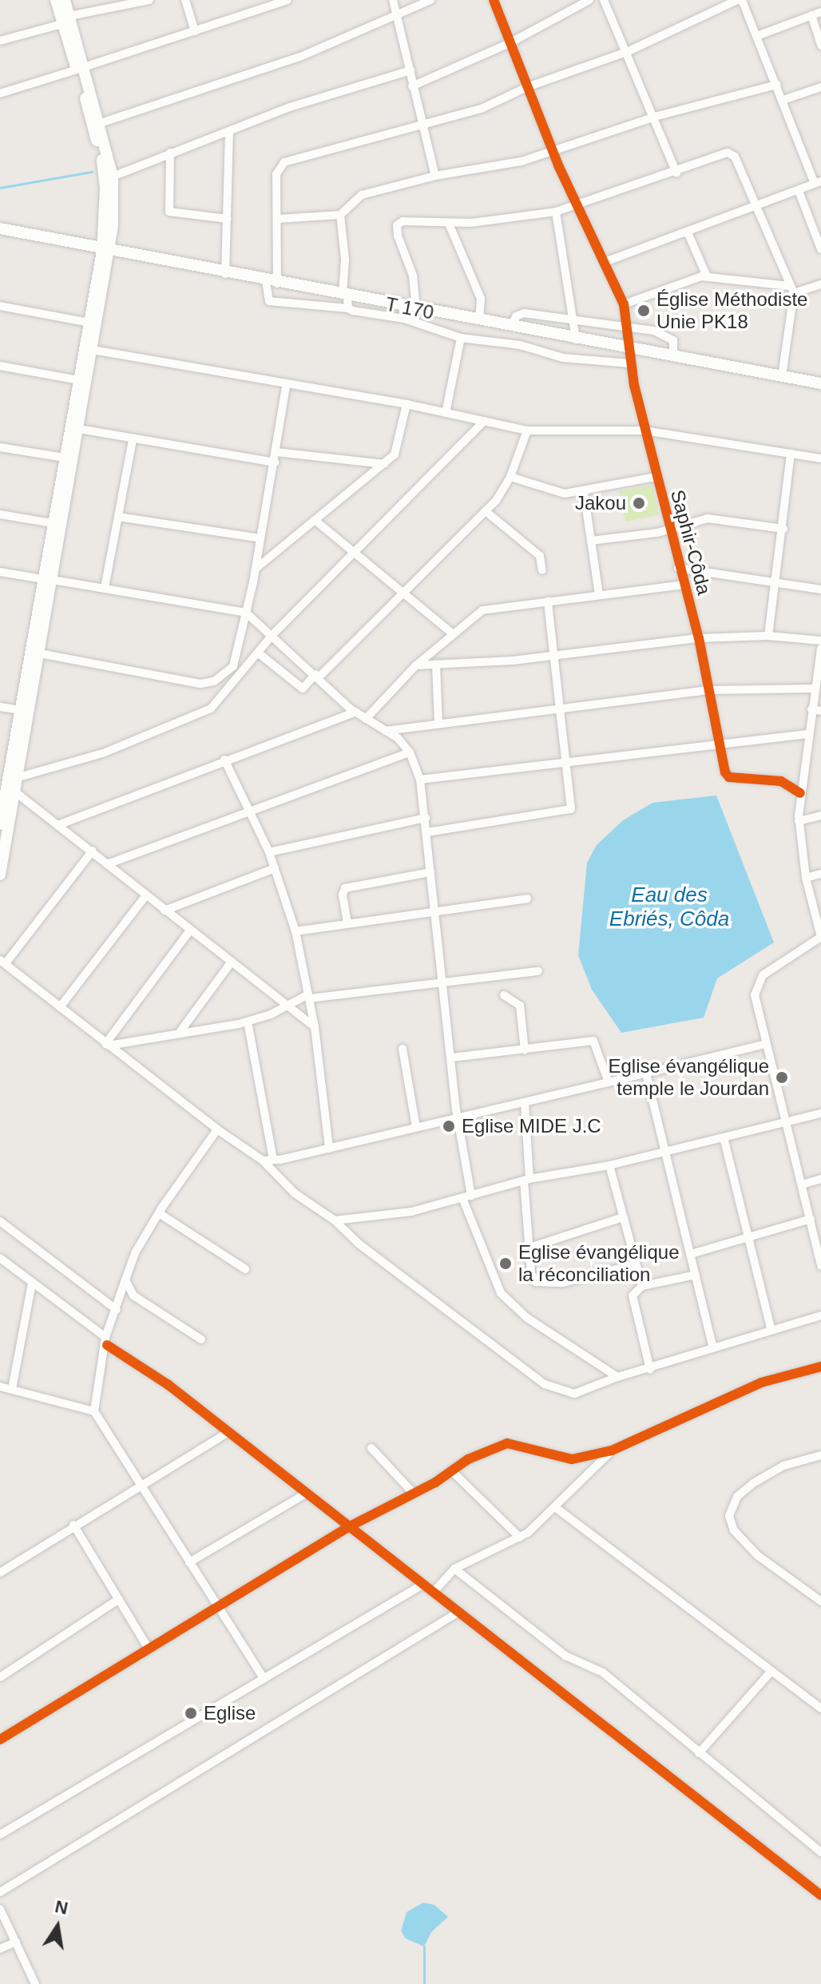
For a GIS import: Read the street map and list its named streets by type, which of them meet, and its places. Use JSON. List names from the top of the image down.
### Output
{
  "streets": {
    "street": ["T 170", "Saphir-Côda"]
  },
  "crossings": [
    ["T 170", "Saphir-Côda"]
  ],
  "water": ["Eau des Ebriés, Côda"],
  "places": [
    "Église Méthodiste Unie PK18",
    "Jakou",
    "Eglise évangélique temple le Jourdan",
    "Eglise MIDE J.C",
    "Eglise évangélique la réconciliation",
    "Eglise"
  ],
  "north": "top"
}
